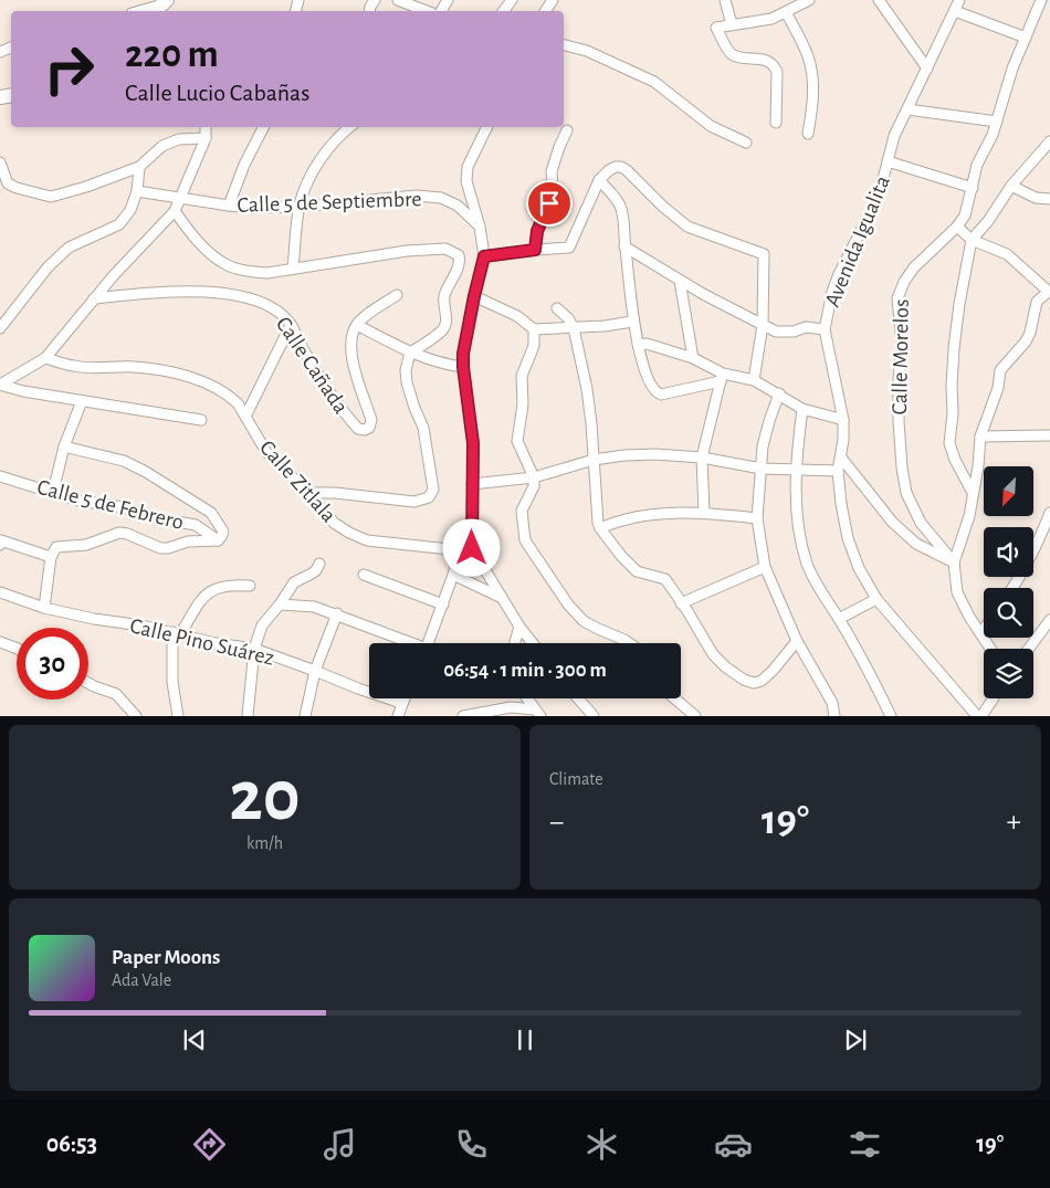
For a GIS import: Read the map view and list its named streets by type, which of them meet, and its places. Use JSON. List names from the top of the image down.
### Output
{
  "streets": {
    "street": [
      "Calle 5 de Septiembre",
      "Avenida Igualita",
      "Calle Morelos",
      "Calle Cañada",
      "Calle Zitlala",
      "Calle 5 de Febrero",
      "Calle Pino Suárez"
    ]
  },
  "crossings": [
    ["Calle Cañada", "Calle Zitlala"]
  ],
  "north": "bottom left",
  "page": {
    "turn": ["220 m", "Calle Lucio Cabañas"],
    "limit": "30",
    "trip": "06:54 · 1 min · 300 m",
    "tile": [
      ["20", "km/h"],
      "Climate"
    ],
    "heat": ["−", "19°", "+"],
    "song": ["Paper Moons", "Ada Vale"],
    "tabs": ["06:53", "19°"]
  }
}
